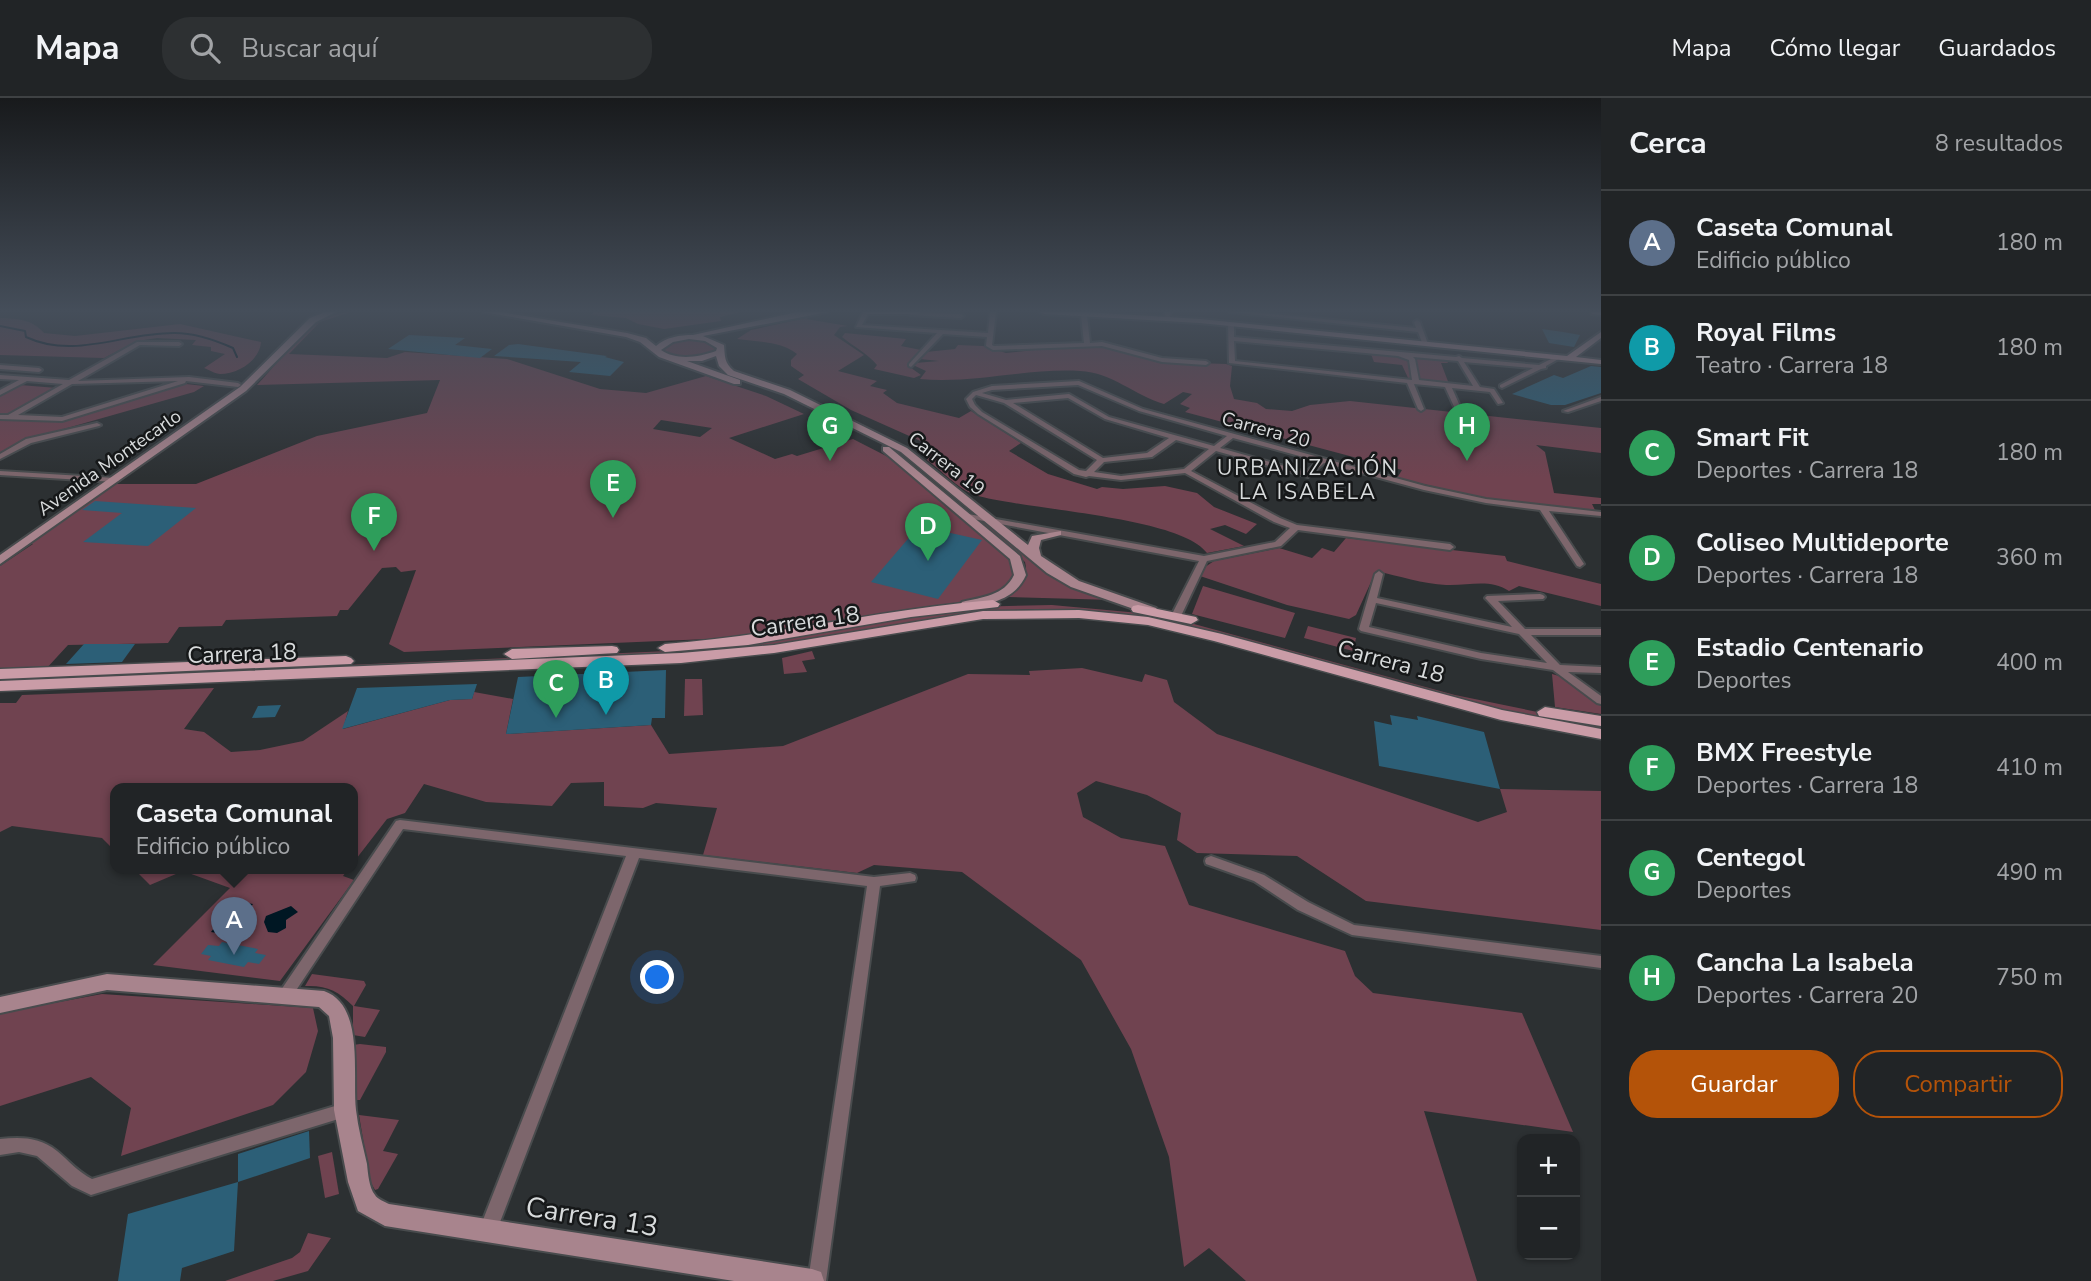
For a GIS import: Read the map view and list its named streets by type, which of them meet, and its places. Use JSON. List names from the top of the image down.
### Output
{
  "streets": {
    "main road": ["Carrera 18"],
    "street": [
      "Carrera 20",
      "Avenida Montecarlo",
      "Carrera 19",
      "Carrera 13"
    ]
  },
  "crossings": [
    ["Carrera 19", "Carrera 18"]
  ],
  "districts": ["URBANIZACIÓN LA ISABELA"],
  "page": {
    "header": "Mapa",
    "search": "Buscar aquí",
    "nav": ["Mapa", "Cómo llegar", "Guardados"],
    "heading": ["Cerca", "8 resultados"],
    "list": [
      {
        "mark": "A",
        "name": "Caseta Comunal",
        "note": "Edificio público",
        "value": "180 m"
      },
      {
        "mark": "B",
        "name": "Royal Films",
        "note": "Teatro · Carrera 18",
        "value": "180 m"
      },
      {
        "mark": "C",
        "name": "Smart Fit",
        "note": "Deportes · Carrera 18",
        "value": "180 m"
      },
      {
        "mark": "D",
        "name": "Coliseo Multideporte",
        "note": "Deportes · Carrera 18",
        "value": "360 m"
      },
      {
        "mark": "E",
        "name": "Estadio Centenario",
        "note": "Deportes",
        "value": "400 m"
      },
      {
        "mark": "F",
        "name": "BMX Freestyle",
        "note": "Deportes · Carrera 18",
        "value": "410 m"
      },
      {
        "mark": "G",
        "name": "Centegol",
        "note": "Deportes",
        "value": "490 m"
      },
      {
        "mark": "H",
        "name": "Cancha La Isabela",
        "note": "Deportes · Carrera 20",
        "value": "750 m"
      }
    ],
    "pins": [
      "G",
      "H",
      "E",
      "F",
      "D",
      "B",
      "C",
      "A"
    ],
    "popup": ["Caseta Comunal", "Edificio público"],
    "buttons": ["Guardar", "Compartir"],
    "map_buttons": ["+", "−"]
  }
}
